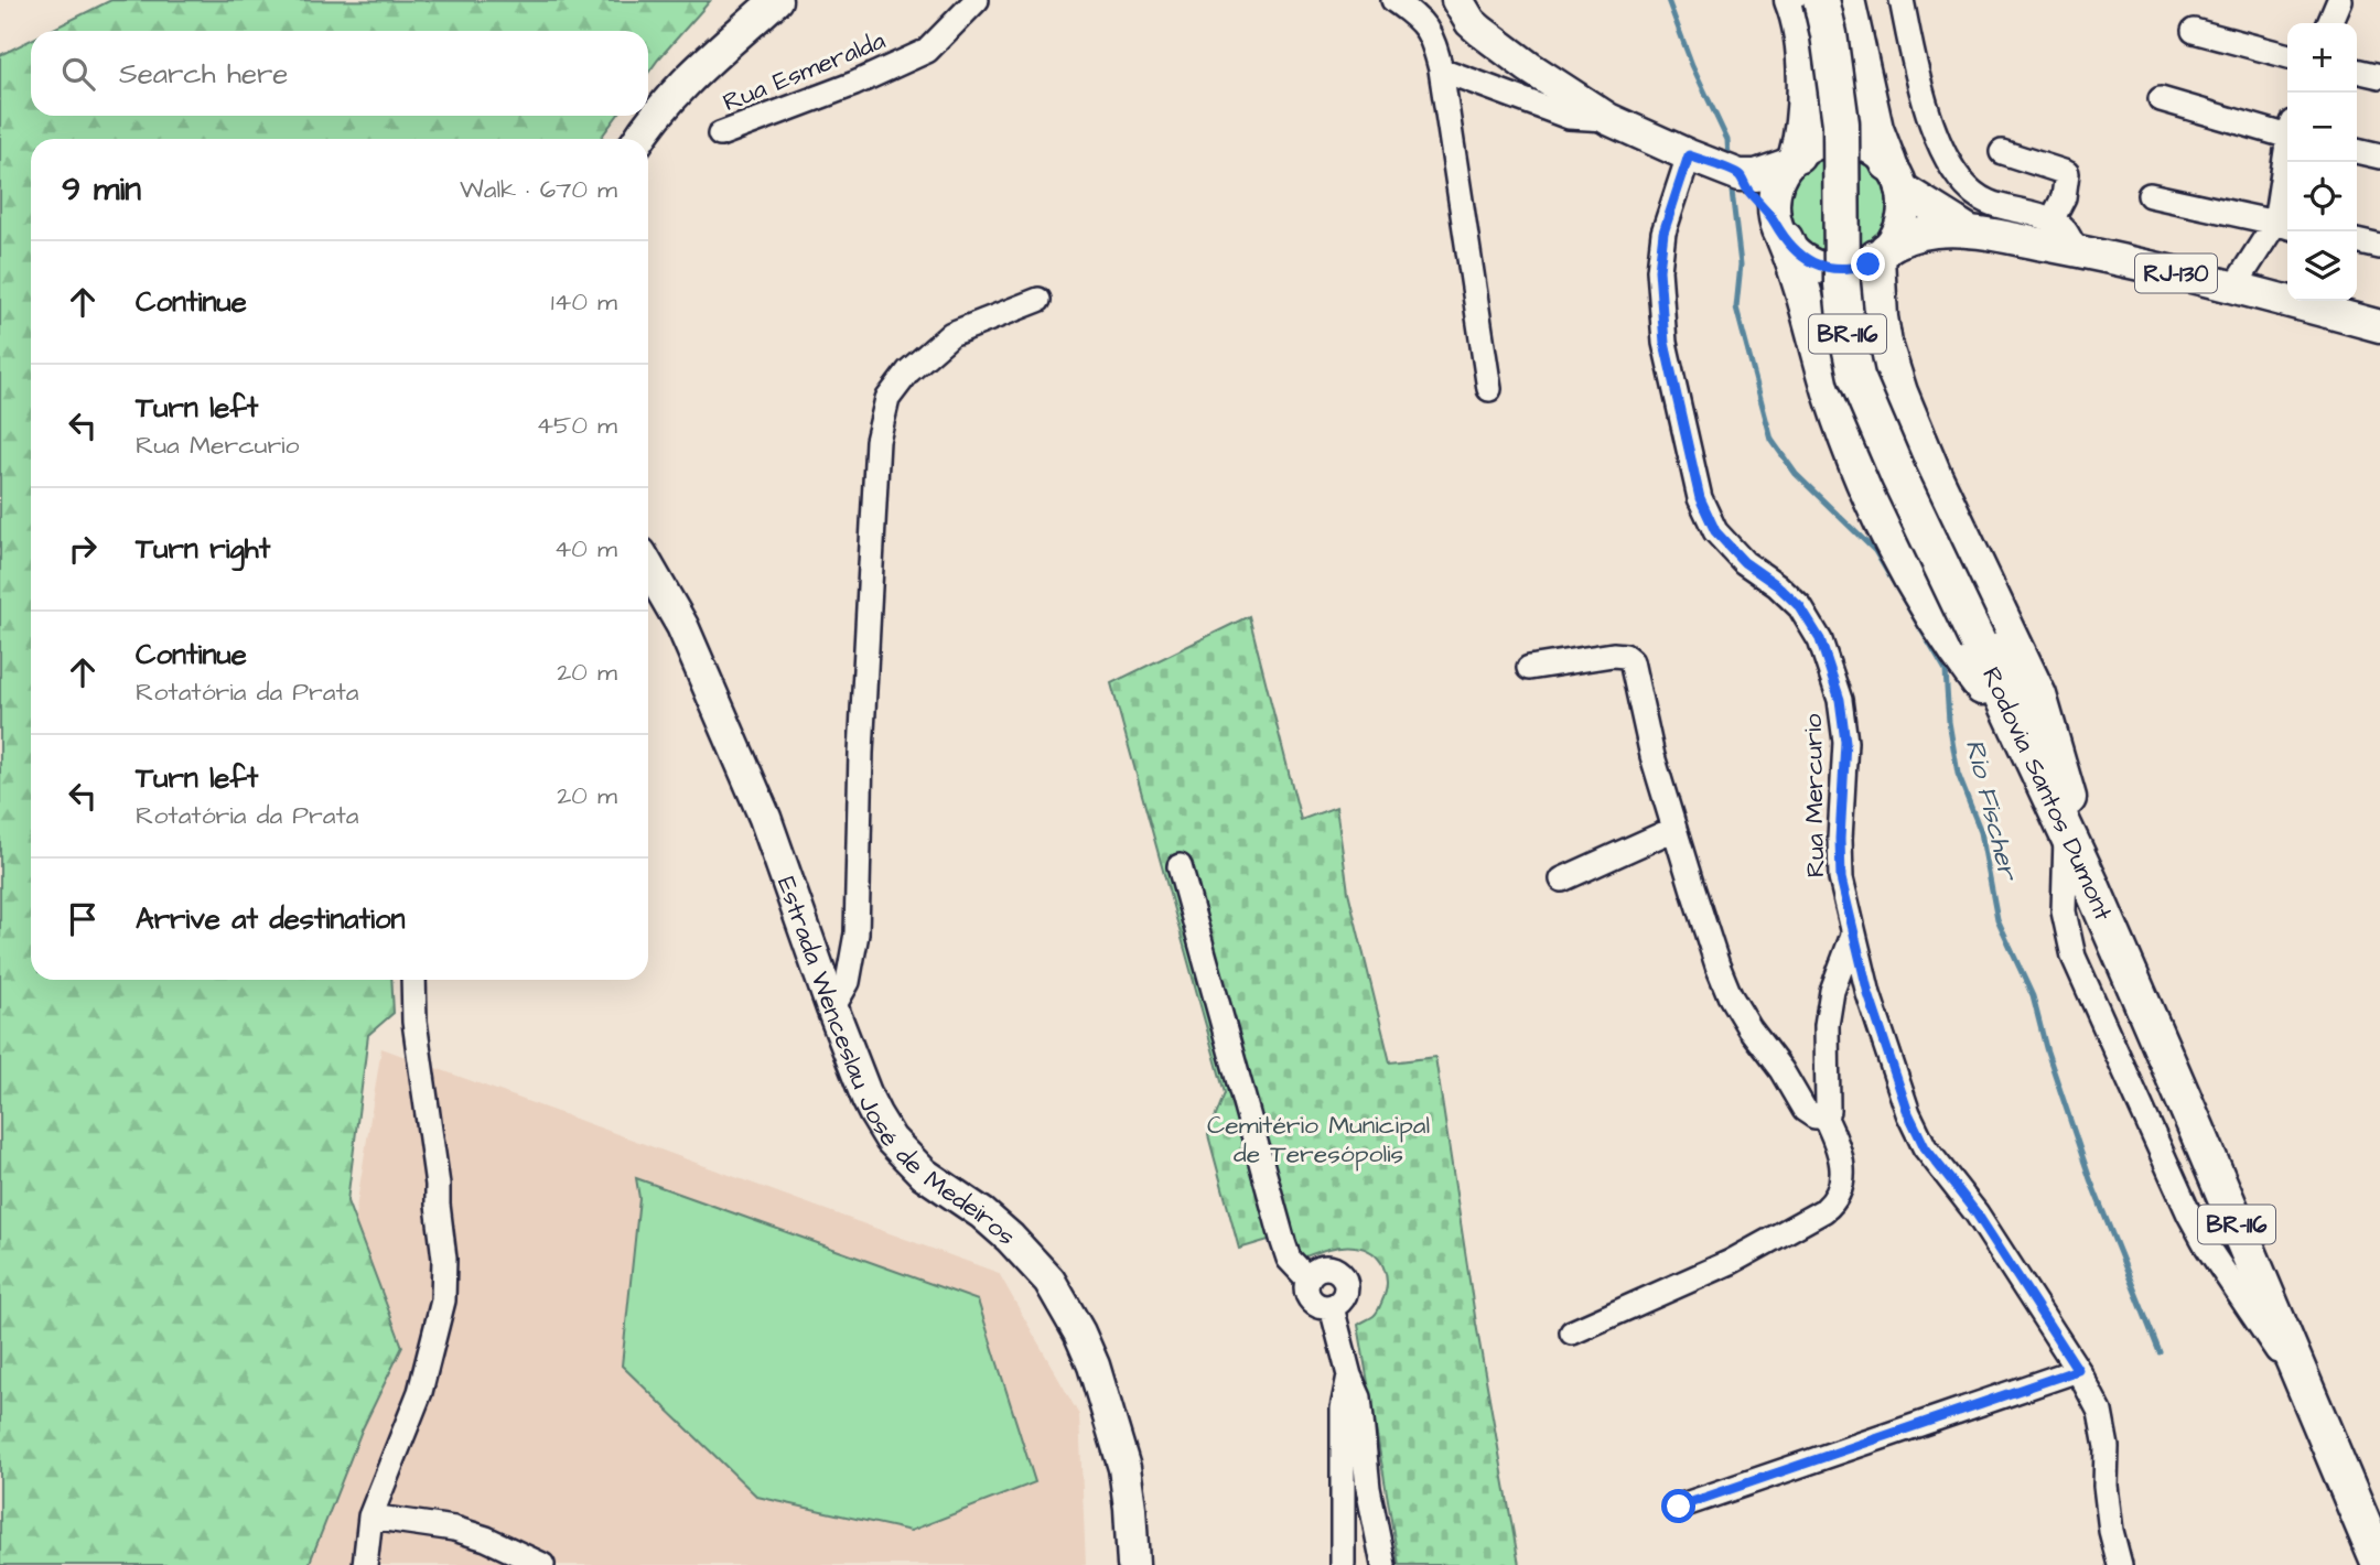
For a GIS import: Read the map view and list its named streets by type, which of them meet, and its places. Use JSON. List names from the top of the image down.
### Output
{
  "streets": {
    "highway": ["BR-116", "Rodovia Santos Dumont"],
    "main road": ["RJ-130", "Estrada Wenceslau José de Medeiros"],
    "street": ["Rua Esmeralda", "Rua Mercurio"]
  },
  "water": ["Rio Fischer"],
  "parks": ["Cemitério Municipal de Teresópolis"],
  "page": {
    "map_buttons": ["+", "−"],
    "search": "Search here",
    "heading": ["9 min", "Walk · 670 m"],
    "list": [
      ["Continue", "140 m"],
      ["Turn left", "Rua Mercurio", "450 m"],
      ["Turn right", "40 m"],
      ["Continue", "Rotatória da Prata", "20 m"],
      ["Turn left", "Rotatória da Prata", "20 m"],
      "Arrive at destination"
    ]
  }
}
